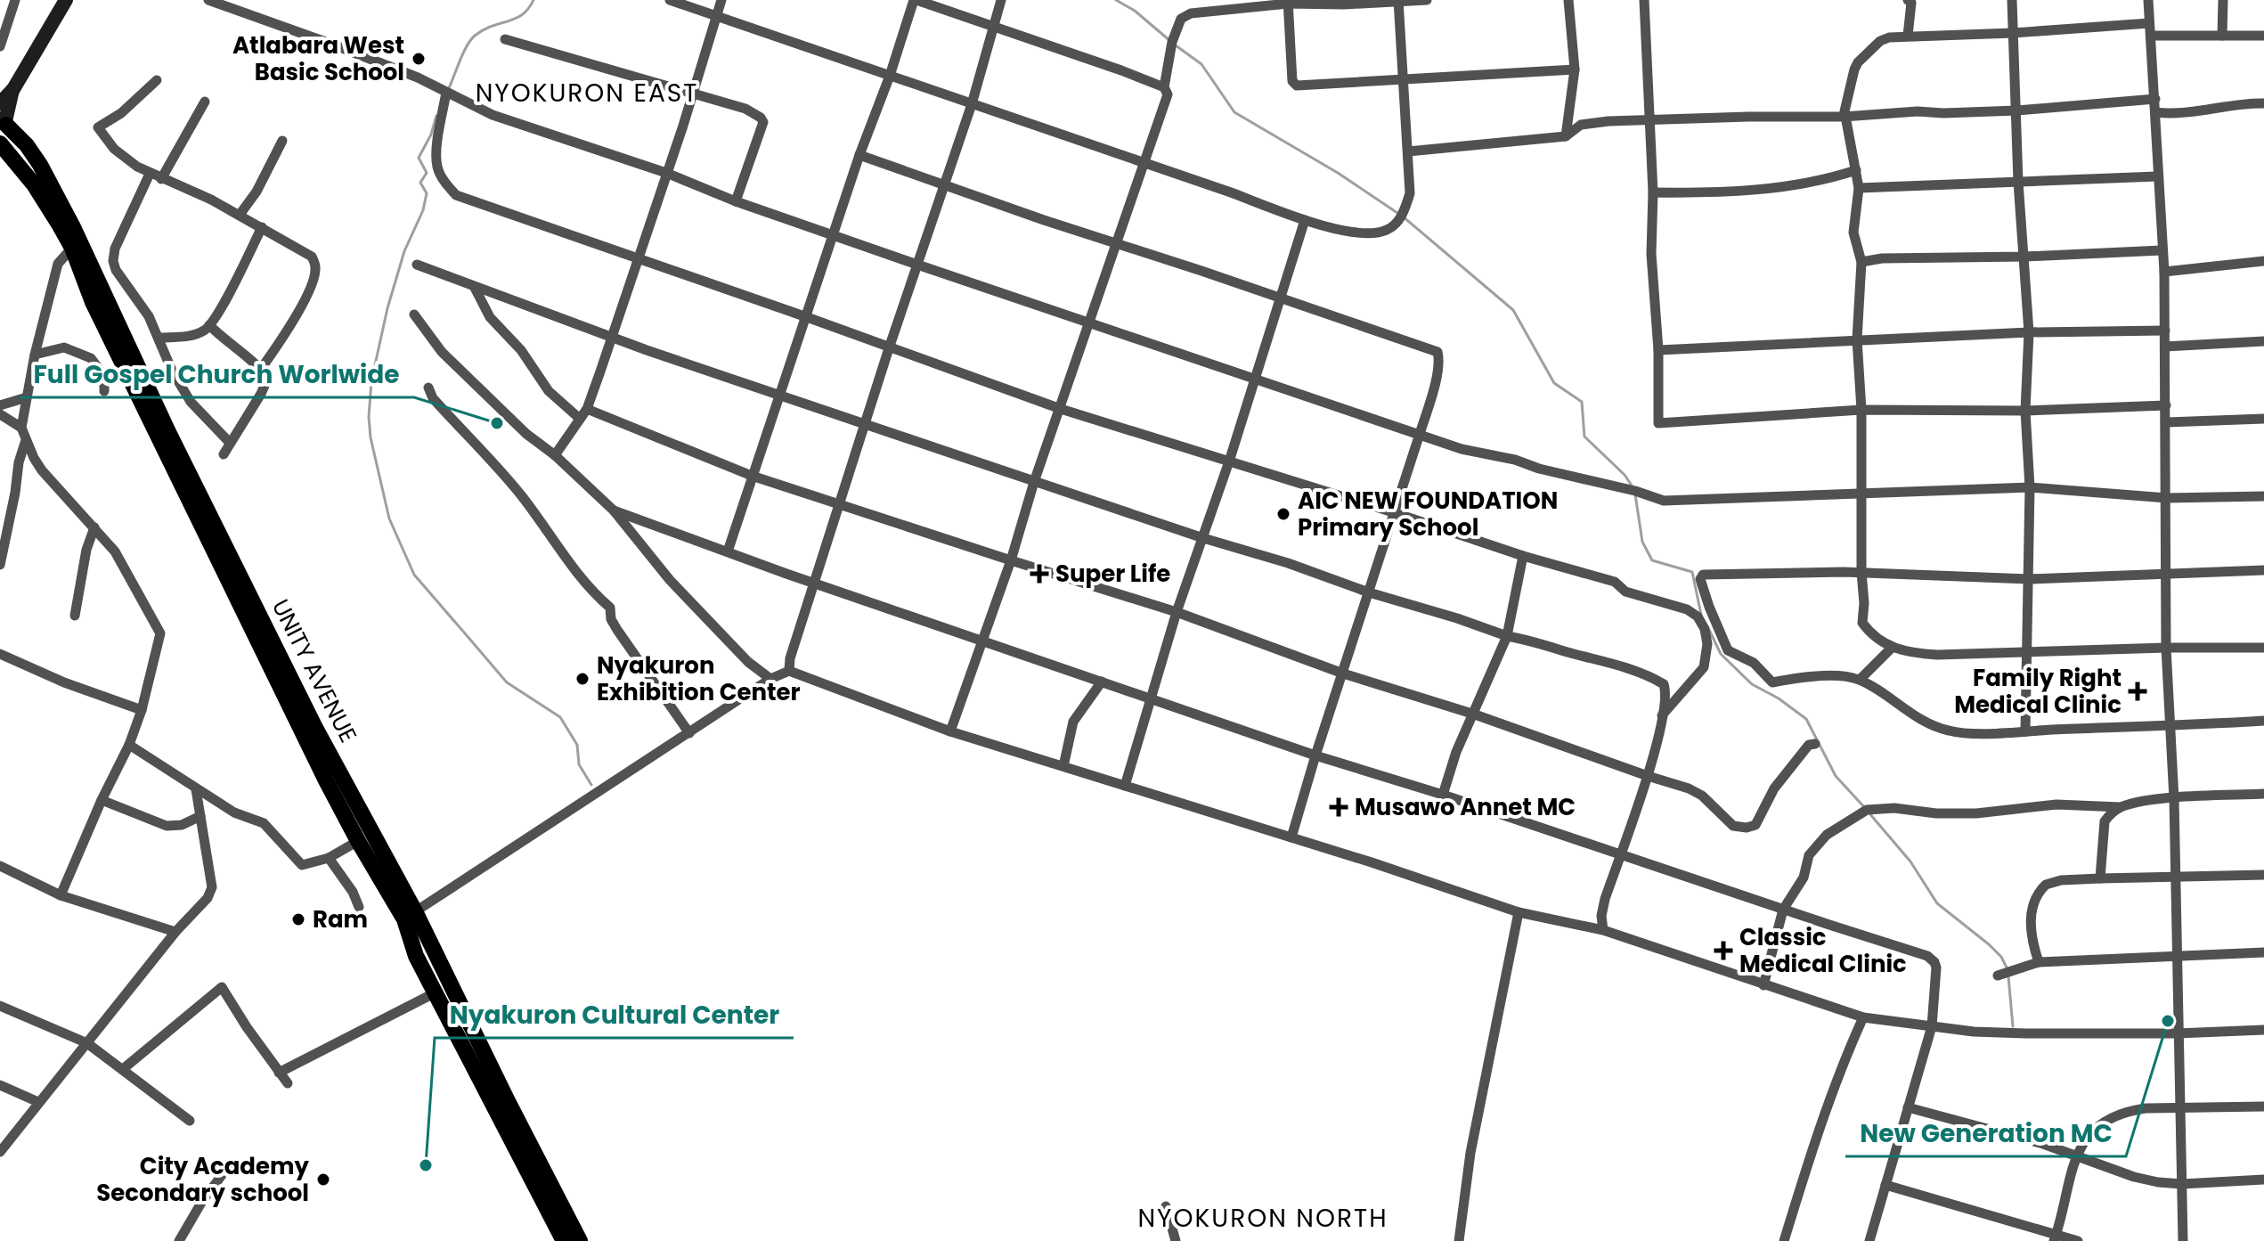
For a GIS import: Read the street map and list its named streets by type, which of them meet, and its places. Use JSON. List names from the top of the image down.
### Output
{
  "streets": {
    "main road": ["UNITY AVENUE"]
  },
  "districts": ["NYOKURON EAST", "NYOKURON NORTH"],
  "places": {
    "other": [
      "Atlabara West Basic School",
      "Full Gospel Church Worlwide",
      "AIC NEW FOUNDATION Primary School",
      "Nyakuron Exhibition Center",
      "Ram",
      "New Generation MC",
      "Nyakuron Cultural Center",
      "City Academy Secondary school"
    ],
    "health": [
      "Super Life",
      "Family Right Medical Clinic",
      "Musawo Annet MC",
      "Classic Medical Clinic"
    ]
  }
}
